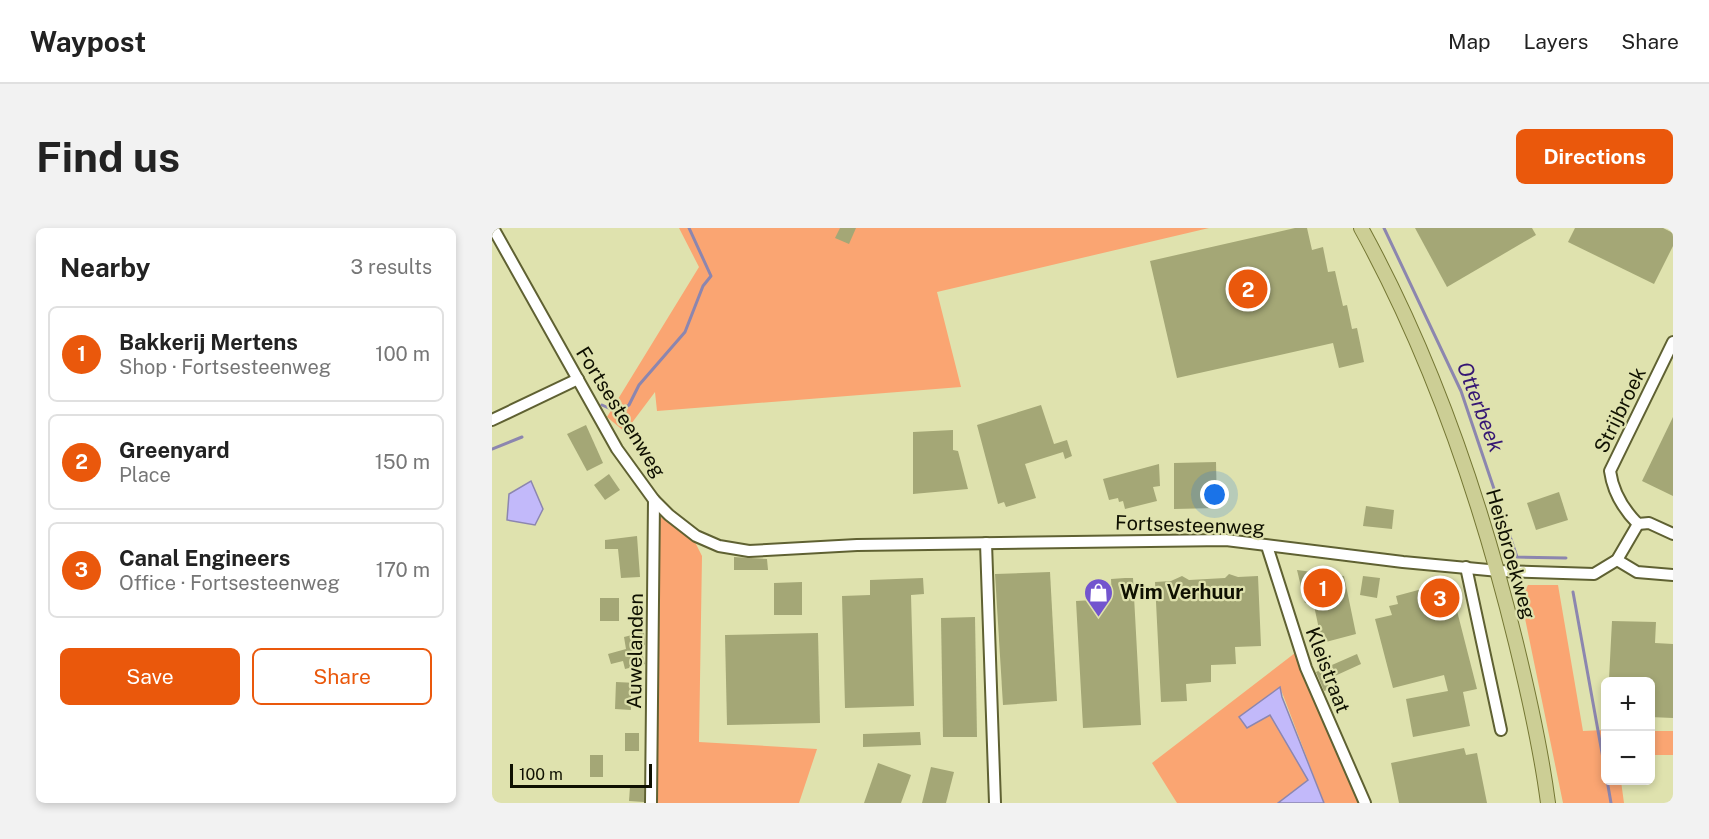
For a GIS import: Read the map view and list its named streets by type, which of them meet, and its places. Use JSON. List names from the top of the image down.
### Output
{
  "streets": {
    "main road": ["Heisbroekweg"],
    "street": [
      "Strijbroek",
      "Fortsesteenweg",
      "Auwelanden",
      "Kleistraat"
    ]
  },
  "crossings": [
    ["Fortsesteenweg", "Heisbroekweg"],
    ["Fortsesteenweg", "Auwelanden"],
    ["Fortsesteenweg", "Kleistraat"]
  ],
  "water": ["Otterbeek"],
  "places": {
    "shop": ["Wim Verhuur"]
  },
  "scale_bar": "100 m",
  "page": {
    "header": "Waypost",
    "nav": ["Map", "Layers", "Share"],
    "buttons": [
      "Directions",
      ["Save", "Share"]
    ],
    "title": "Find us",
    "heading": ["Nearby", "3 results"],
    "pins": ["2", "1", "3"],
    "list": [
      {
        "mark": "1",
        "name": "Bakkerij Mertens",
        "note": "Shop · Fortsesteenweg",
        "value": "100 m"
      },
      {
        "mark": "2",
        "name": "Greenyard",
        "note": "Place",
        "value": "150 m"
      },
      {
        "mark": "3",
        "name": "Canal Engineers",
        "note": "Office · Fortsesteenweg",
        "value": "170 m"
      }
    ],
    "map_buttons": ["+", "−"],
    "scale": "100 m"
  }
}
